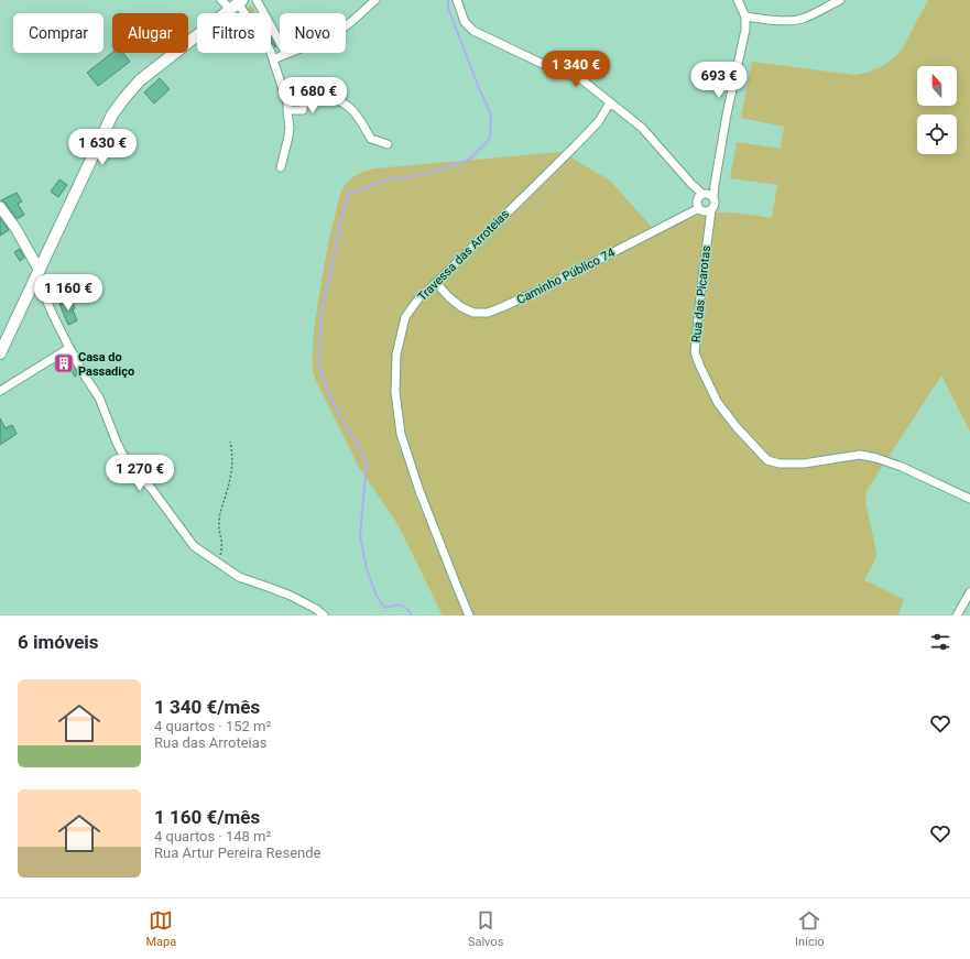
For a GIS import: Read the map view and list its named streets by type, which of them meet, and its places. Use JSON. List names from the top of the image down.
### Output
{
  "streets": {
    "street": ["Travessa das Arroteias", "Caminho Público 74", "Rua das Picarotas"]
  },
  "crossings": [
    ["Travessa das Arroteias", "Caminho Público 74"],
    ["Caminho Público 74", "Rua das Picarotas"]
  ],
  "places": {
    "building": ["Casa do Passadiço"]
  },
  "north": "top",
  "page": {
    "chip": [
      "Comprar",
      "Alugar",
      "Filtros",
      "Novo"
    ],
    "price": [
      "1 340 €",
      "693 €",
      "1 680 €",
      "1 630 €",
      "1 160 €",
      "1 270 €"
    ],
    "heading": "6 imóveis",
    "list": [
      {
        "name": "1 340 €/mês",
        "note": "4 quartos · 152 m² · Rua das Arroteias"
      },
      {
        "name": "1 160 €/mês",
        "note": "4 quartos · 148 m² · Rua Artur Pereira Resende"
      }
    ],
    "tabs": ["Mapa", "Salvos", "Início"]
  }
}
